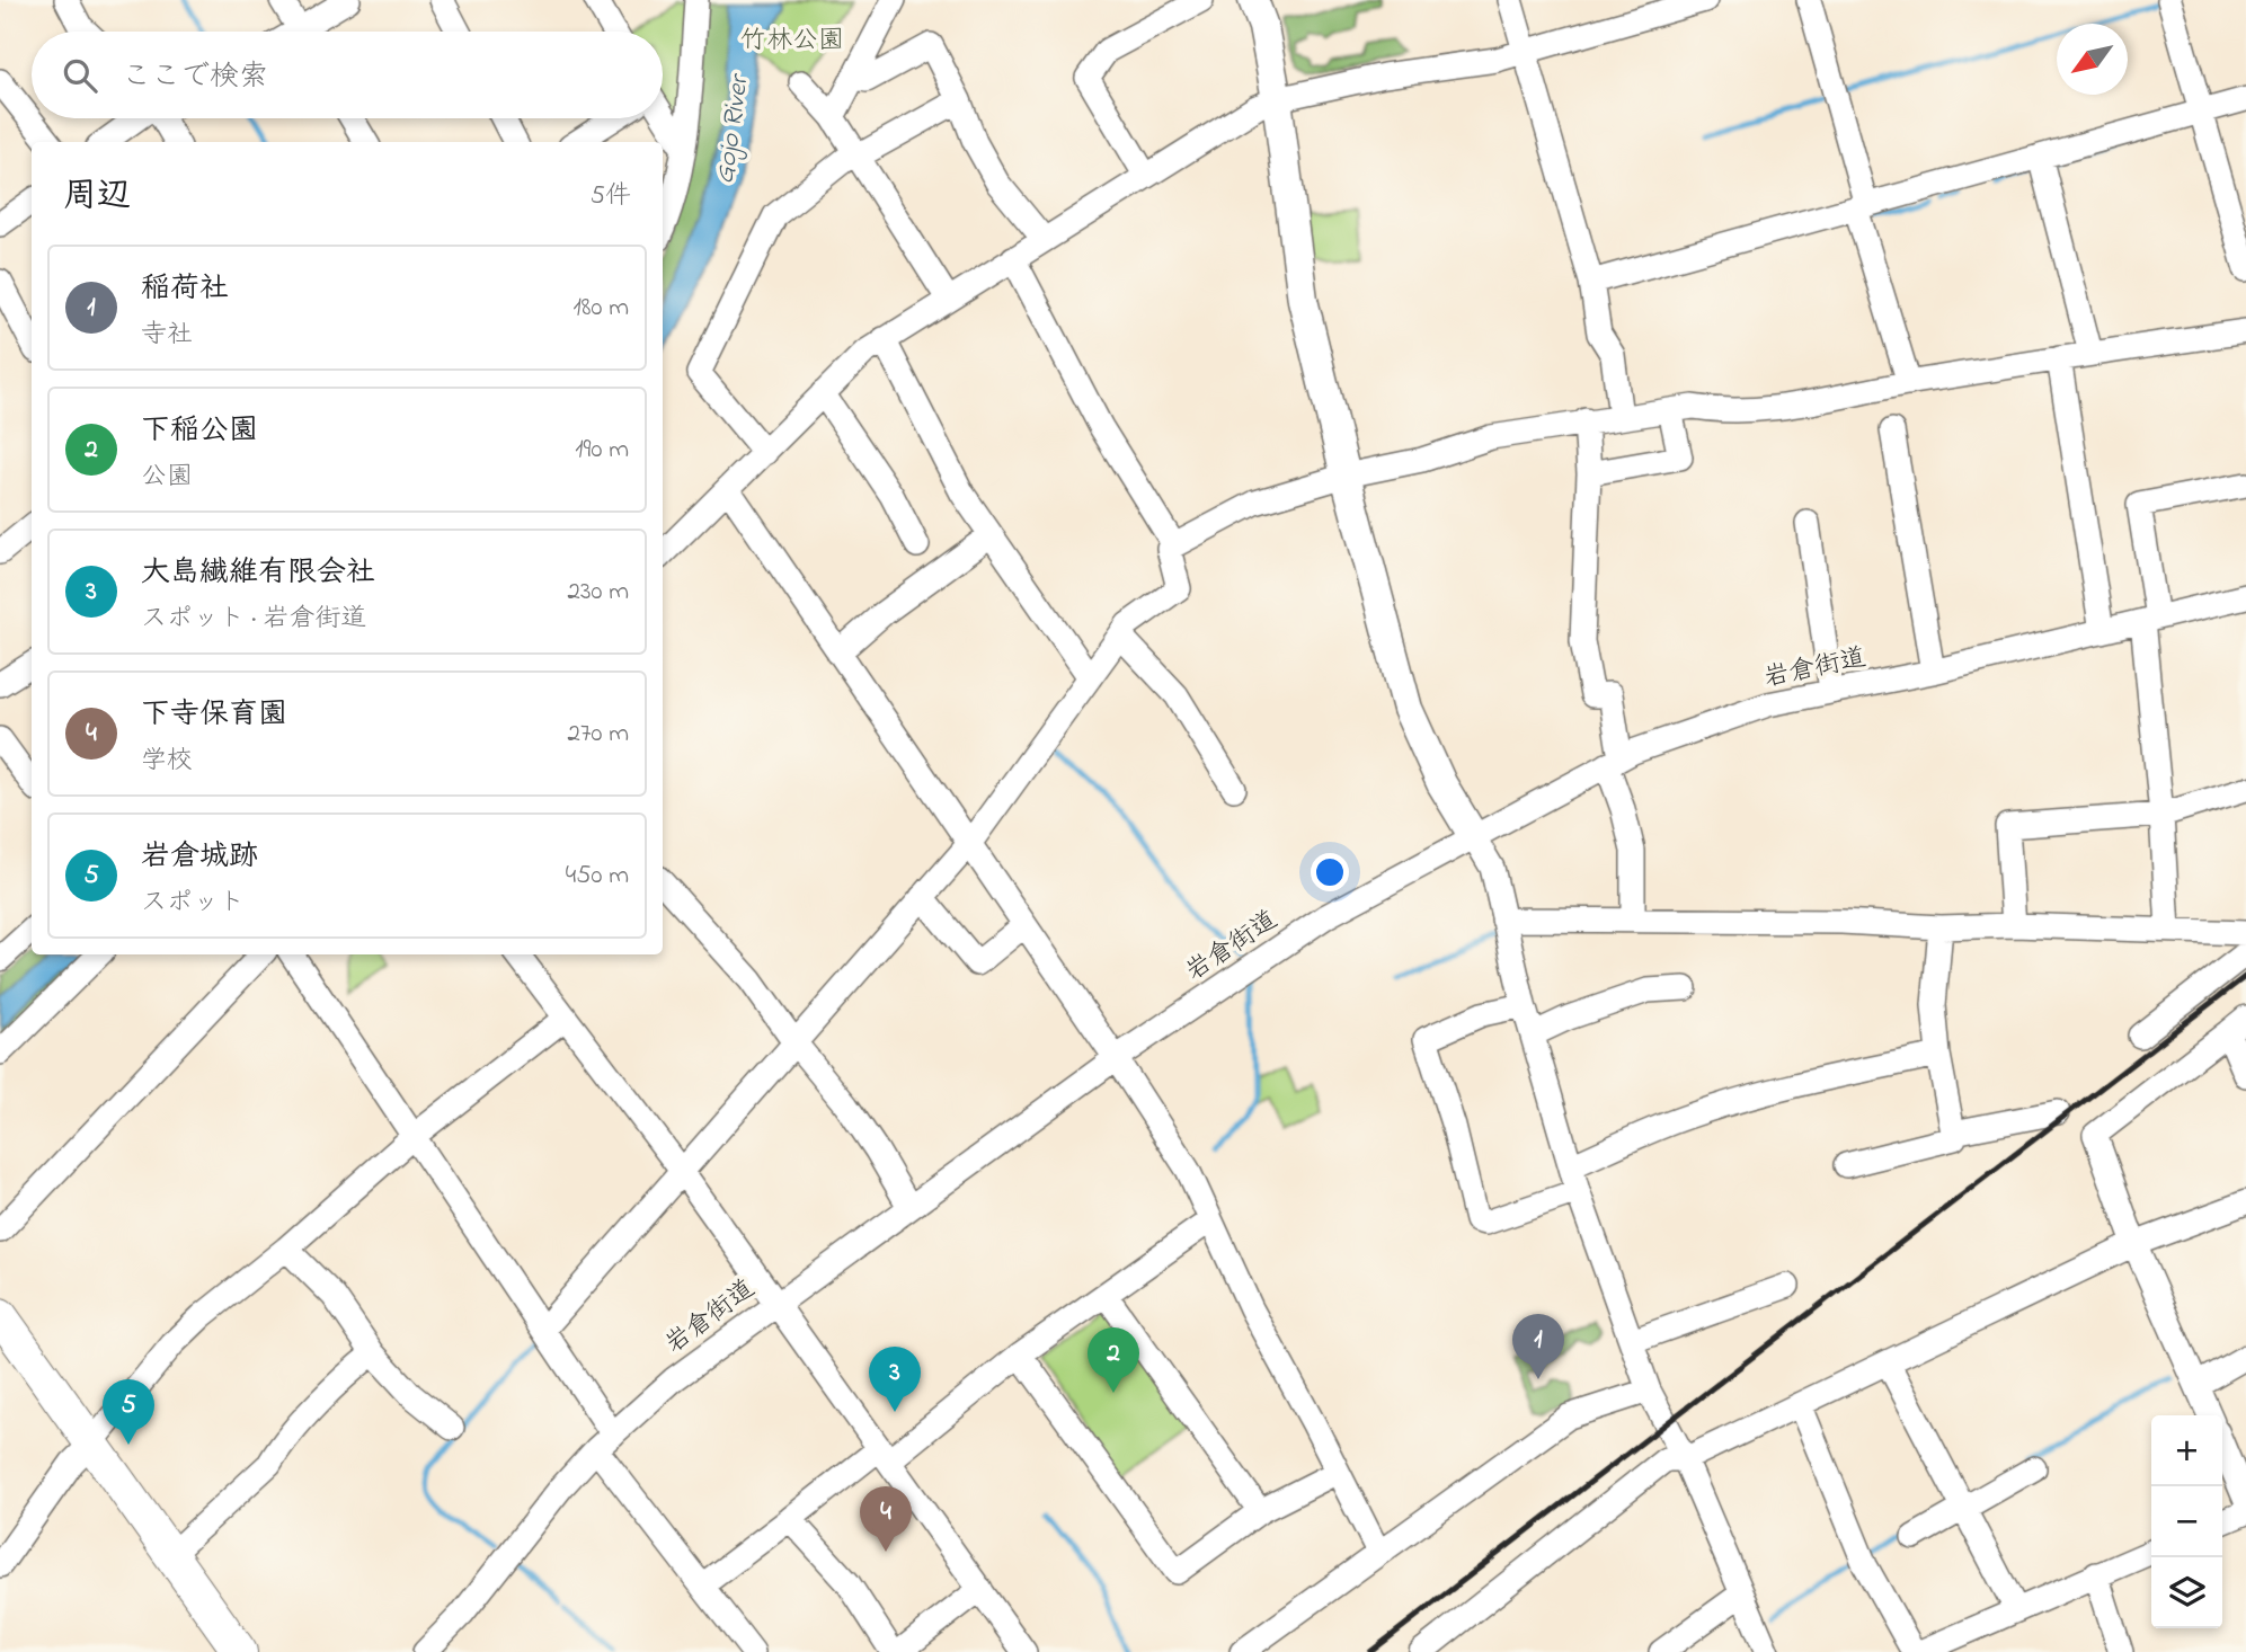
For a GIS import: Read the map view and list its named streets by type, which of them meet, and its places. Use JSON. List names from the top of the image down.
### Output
{
  "streets": {
    "street": ["岩倉街道"]
  },
  "water": ["Gojo River"],
  "parks": ["竹林公園"],
  "north": "bottom left",
  "page": {
    "search": "ここで検索",
    "heading": ["周辺", "5件"],
    "list": [
      {
        "mark": "1",
        "name": "稲荷社",
        "note": "寺社",
        "value": "180 m"
      },
      {
        "mark": "2",
        "name": "下稲公園",
        "note": "公園",
        "value": "190 m"
      },
      {
        "mark": "3",
        "name": "大島繊維有限会社",
        "note": "スポット · 岩倉街道",
        "value": "230 m"
      },
      {
        "mark": "4",
        "name": "下寺保育園",
        "note": "学校",
        "value": "270 m"
      },
      {
        "mark": "5",
        "name": "岩倉城跡",
        "note": "スポット",
        "value": "450 m"
      }
    ],
    "pins": [
      "1",
      "2",
      "3",
      "5",
      "4"
    ],
    "map_buttons": ["+", "−"]
  }
}
